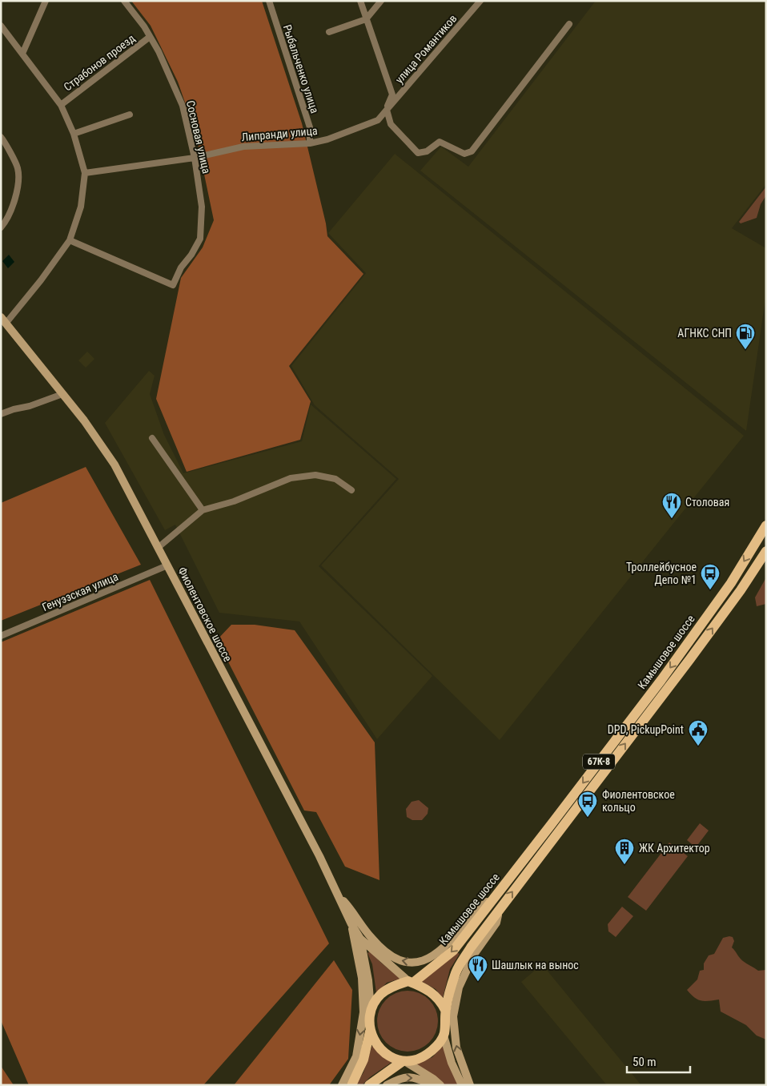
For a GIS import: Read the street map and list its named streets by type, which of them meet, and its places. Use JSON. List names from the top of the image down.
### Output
{
  "streets": {
    "main road": ["Фиолентовское шоссе", "Камышовое шоссе", "67К-8"],
    "street": [
      "улица Романтиков",
      "Страбонов проезд",
      "Рыбальченко улица",
      "Липранди улица",
      "Сосновая улица",
      "Генуэзская улица"
    ]
  },
  "crossings": [
    ["улица Романтиков", "Липранди улица"],
    ["Страбонов проезд", "Сосновая улица"],
    ["Рыбальченко улица", "Липранди улица"],
    ["Липранди улица", "Сосновая улица"],
    ["Генуэзская улица", "Фиолентовское шоссе"],
    ["Фиолентовское шоссе", "Камышовое шоссе"],
    ["Фиолентовское шоссе", "67К-8"],
    ["Камышовое шоссе", "67К-8"]
  ],
  "places": {
    "fuel station": ["АГНКС СНП"],
    "restaurant": ["Столовая", "Шашлык на вынос"],
    "bus stop": ["Троллейбусное Депо №1", "Фиолентовское кольцо"],
    "public building": ["DPD, PickupPoint"],
    "building": ["ЖК Архитектор"]
  },
  "scale_bar": "50 m"
}
